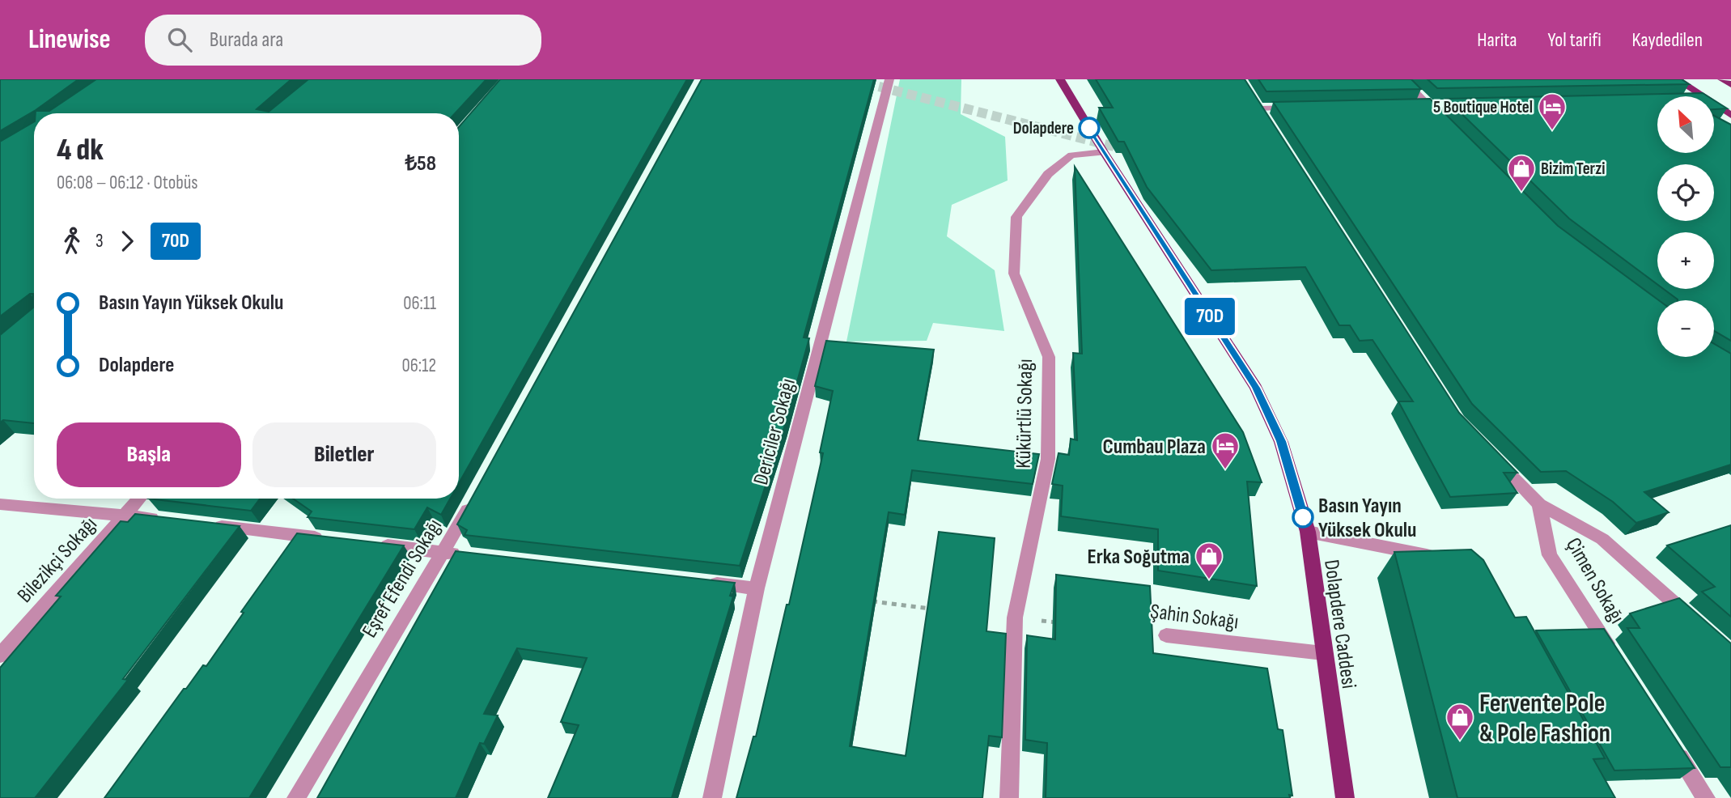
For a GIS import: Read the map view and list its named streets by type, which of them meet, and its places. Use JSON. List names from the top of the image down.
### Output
{
  "streets": {
    "main road": ["Dolapdere Caddesi"],
    "street": [
      "Kükürtlü Sokağı",
      "Dericiler Sokağı",
      "Bilezikçi Sokağı",
      "Eşref Efendi Sokağı",
      "Çimen Sokağı",
      "Şahin Sokağı"
    ]
  },
  "crossings": [
    ["Kükürtlü Sokağı", "Dolapdere Caddesi"],
    ["Şahin Sokağı", "Dolapdere Caddesi"]
  ],
  "places": {
    "other": ["Dolapdere", "Basın Yayın Yüksek Okulu"],
    "hotel": ["5 Boutique Hotel", "Cumbau Plaza"],
    "shop": ["Bizim Terzi", "Erka Soğutma", "Fervente Pole & Pole Fashion"]
  },
  "lines": ["bus line 70D"],
  "north": "top left",
  "page": {
    "header": "Linewise",
    "search": "Burada ara",
    "nav": ["Harita", "Yol tarifi", "Kaydedilen"],
    "on_map": "70D",
    "map_buttons": ["+", "−"],
    "heading": ["4 dk", "06:08 – 06:12 · Otobüs", "₺58"],
    "legs": ["3", "70D"],
    "list": [
      {
        "name": "Basın Yayın Yüksek Okulu",
        "value": "06:11"
      },
      {
        "name": "Dolapdere",
        "value": "06:12"
      }
    ],
    "buttons": ["Başla", "Biletler"]
  }
}
